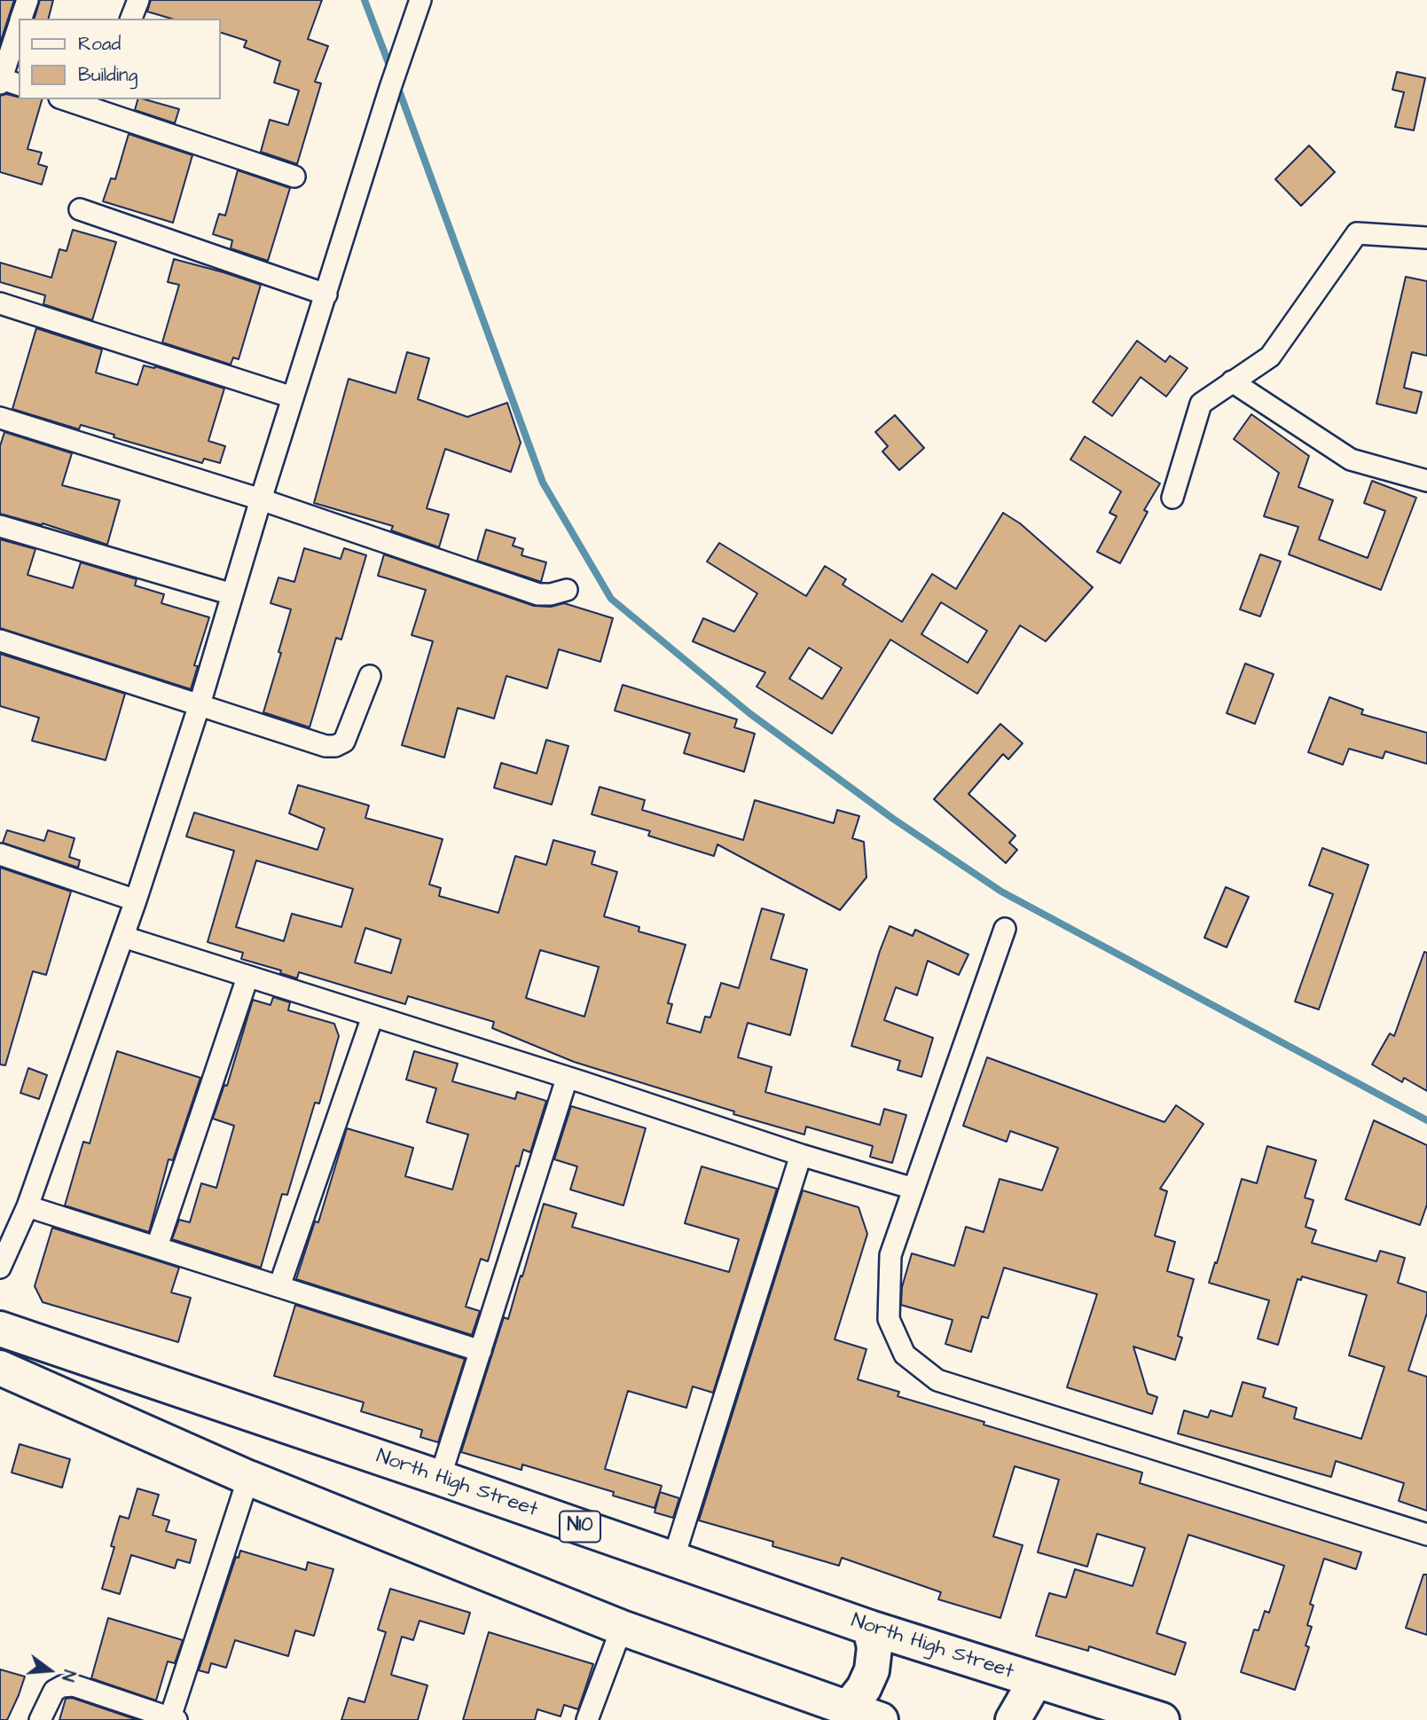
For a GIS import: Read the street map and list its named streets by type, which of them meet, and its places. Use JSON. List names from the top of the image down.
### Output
{
  "streets": {
    "highway": ["North High Street", "N10"]
  },
  "legend": ["Road", "Building"],
  "north": "right"
}
